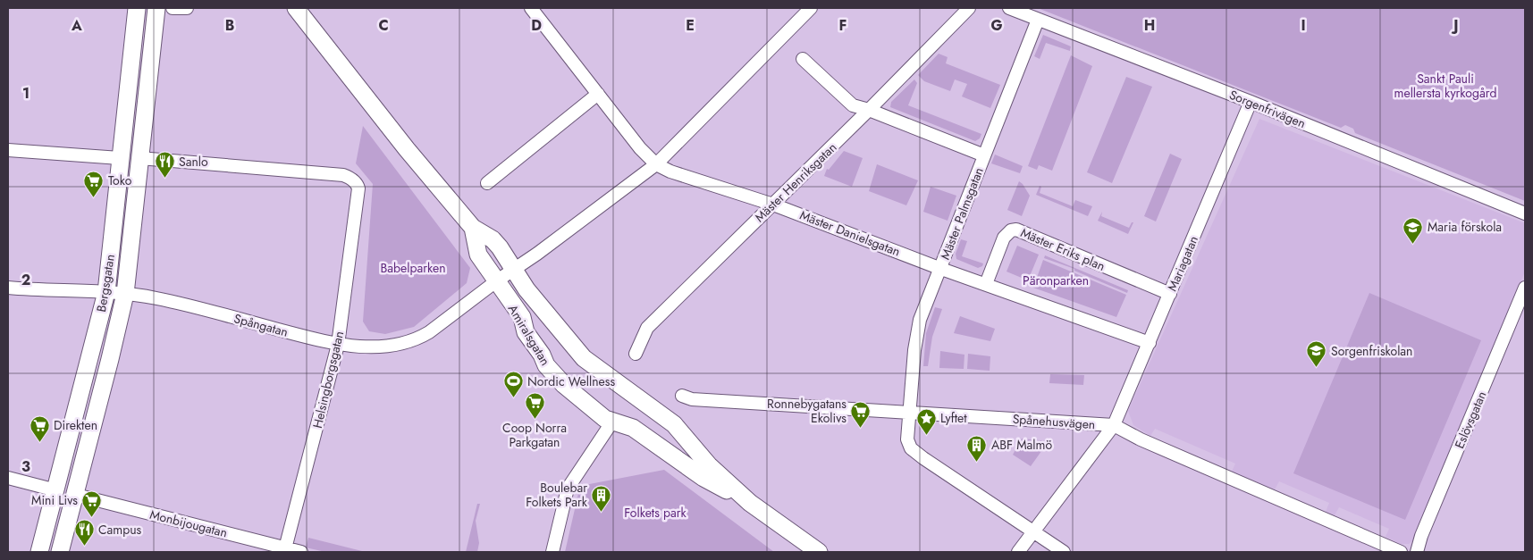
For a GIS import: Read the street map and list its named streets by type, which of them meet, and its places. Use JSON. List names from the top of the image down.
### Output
{
  "streets": {
    "main road": ["Bergsgatan", "Amiralsgatan"],
    "street": [
      "Sorgenfrivägen",
      "Mäster Henriksgatan",
      "Mäster Palmsgatan",
      "Mäster Danielsgatan",
      "Mäster Eriks plan",
      "Mariagatan",
      "Spångatan",
      "Helsingborgsgatan",
      "Eslövsgatan",
      "Spånehusvägen",
      "Monbijougatan"
    ]
  },
  "crossings": [
    ["Sorgenfrivägen", "Mäster Palmsgatan"],
    ["Sorgenfrivägen", "Mariagatan"],
    ["Mäster Henriksgatan", "Mäster Danielsgatan"],
    ["Mäster Palmsgatan", "Mäster Danielsgatan"],
    ["Mäster Palmsgatan", "Mariagatan"],
    ["Mäster Palmsgatan", "Spånehusvägen"],
    ["Mäster Danielsgatan", "Spångatan"],
    ["Mäster Eriks plan", "Mariagatan"],
    ["Mariagatan", "Spånehusvägen"],
    ["Bergsgatan", "Spångatan"],
    ["Bergsgatan", "Helsingborgsgatan"],
    ["Bergsgatan", "Monbijougatan"],
    ["Spångatan", "Amiralsgatan"],
    ["Spångatan", "Helsingborgsgatan"],
    ["Helsingborgsgatan", "Monbijougatan"]
  ],
  "parks": [
    "Sankt Pauli mellersta kyrkogård",
    "Babelparken",
    "Päronparken",
    "Folkets park"
  ],
  "places": {
    "restaurant": ["Sanlo", "Campus"],
    "supermarket": [
      "Toko",
      "Coop Norra Parkgatan",
      "Ronnebygatans Ekolivs",
      "Direkten",
      "Mini Livs"
    ],
    "school or university": ["Maria förskola", "Sorgenfriskolan"],
    "sports": ["Nordic Wellness"],
    "place": ["Lyftet"],
    "building": ["ABF Malmö", "Boulebar Folkets Park"]
  },
  "grid": {
    "columns": [
      "A",
      "B",
      "C",
      "D",
      "E",
      "F",
      "G",
      "H",
      "I",
      "J"
    ],
    "rows": ["1", "2", "3"]
  }
}
